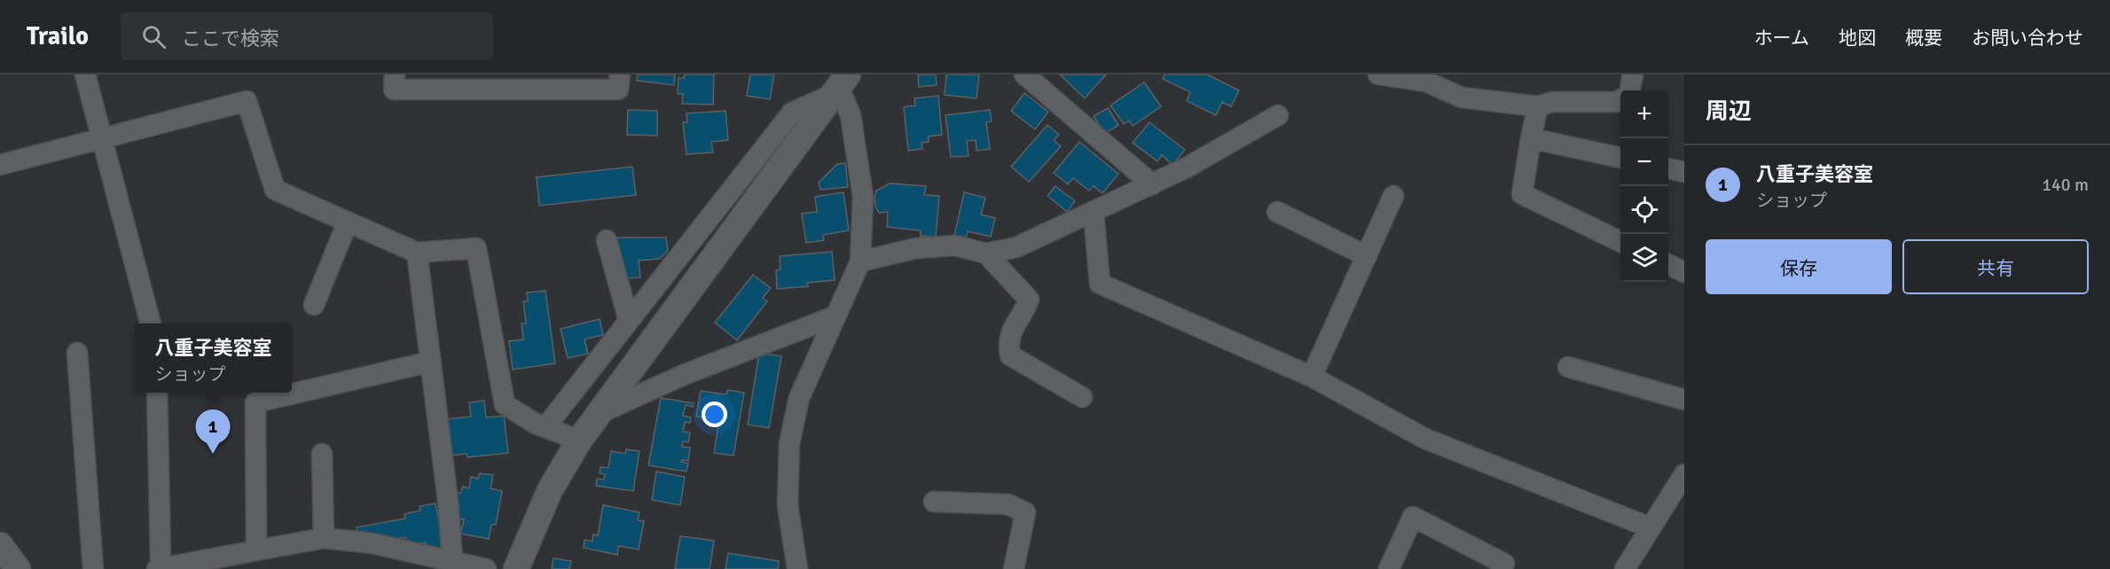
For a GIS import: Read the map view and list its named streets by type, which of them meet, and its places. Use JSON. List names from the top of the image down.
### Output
{
  "page": {
    "header": "Trailo",
    "search": "ここで検索",
    "nav": [
      "ホーム",
      "地図",
      "概要",
      "お問い合わせ"
    ],
    "heading": "周辺",
    "map_buttons": ["+", "−"],
    "list": [
      {
        "mark": "1",
        "name": "八重子美容室",
        "note": "ショップ",
        "value": "140 m"
      }
    ],
    "buttons": ["保存", "共有"],
    "popup": ["八重子美容室", "ショップ"],
    "pins": "1"
  }
}
